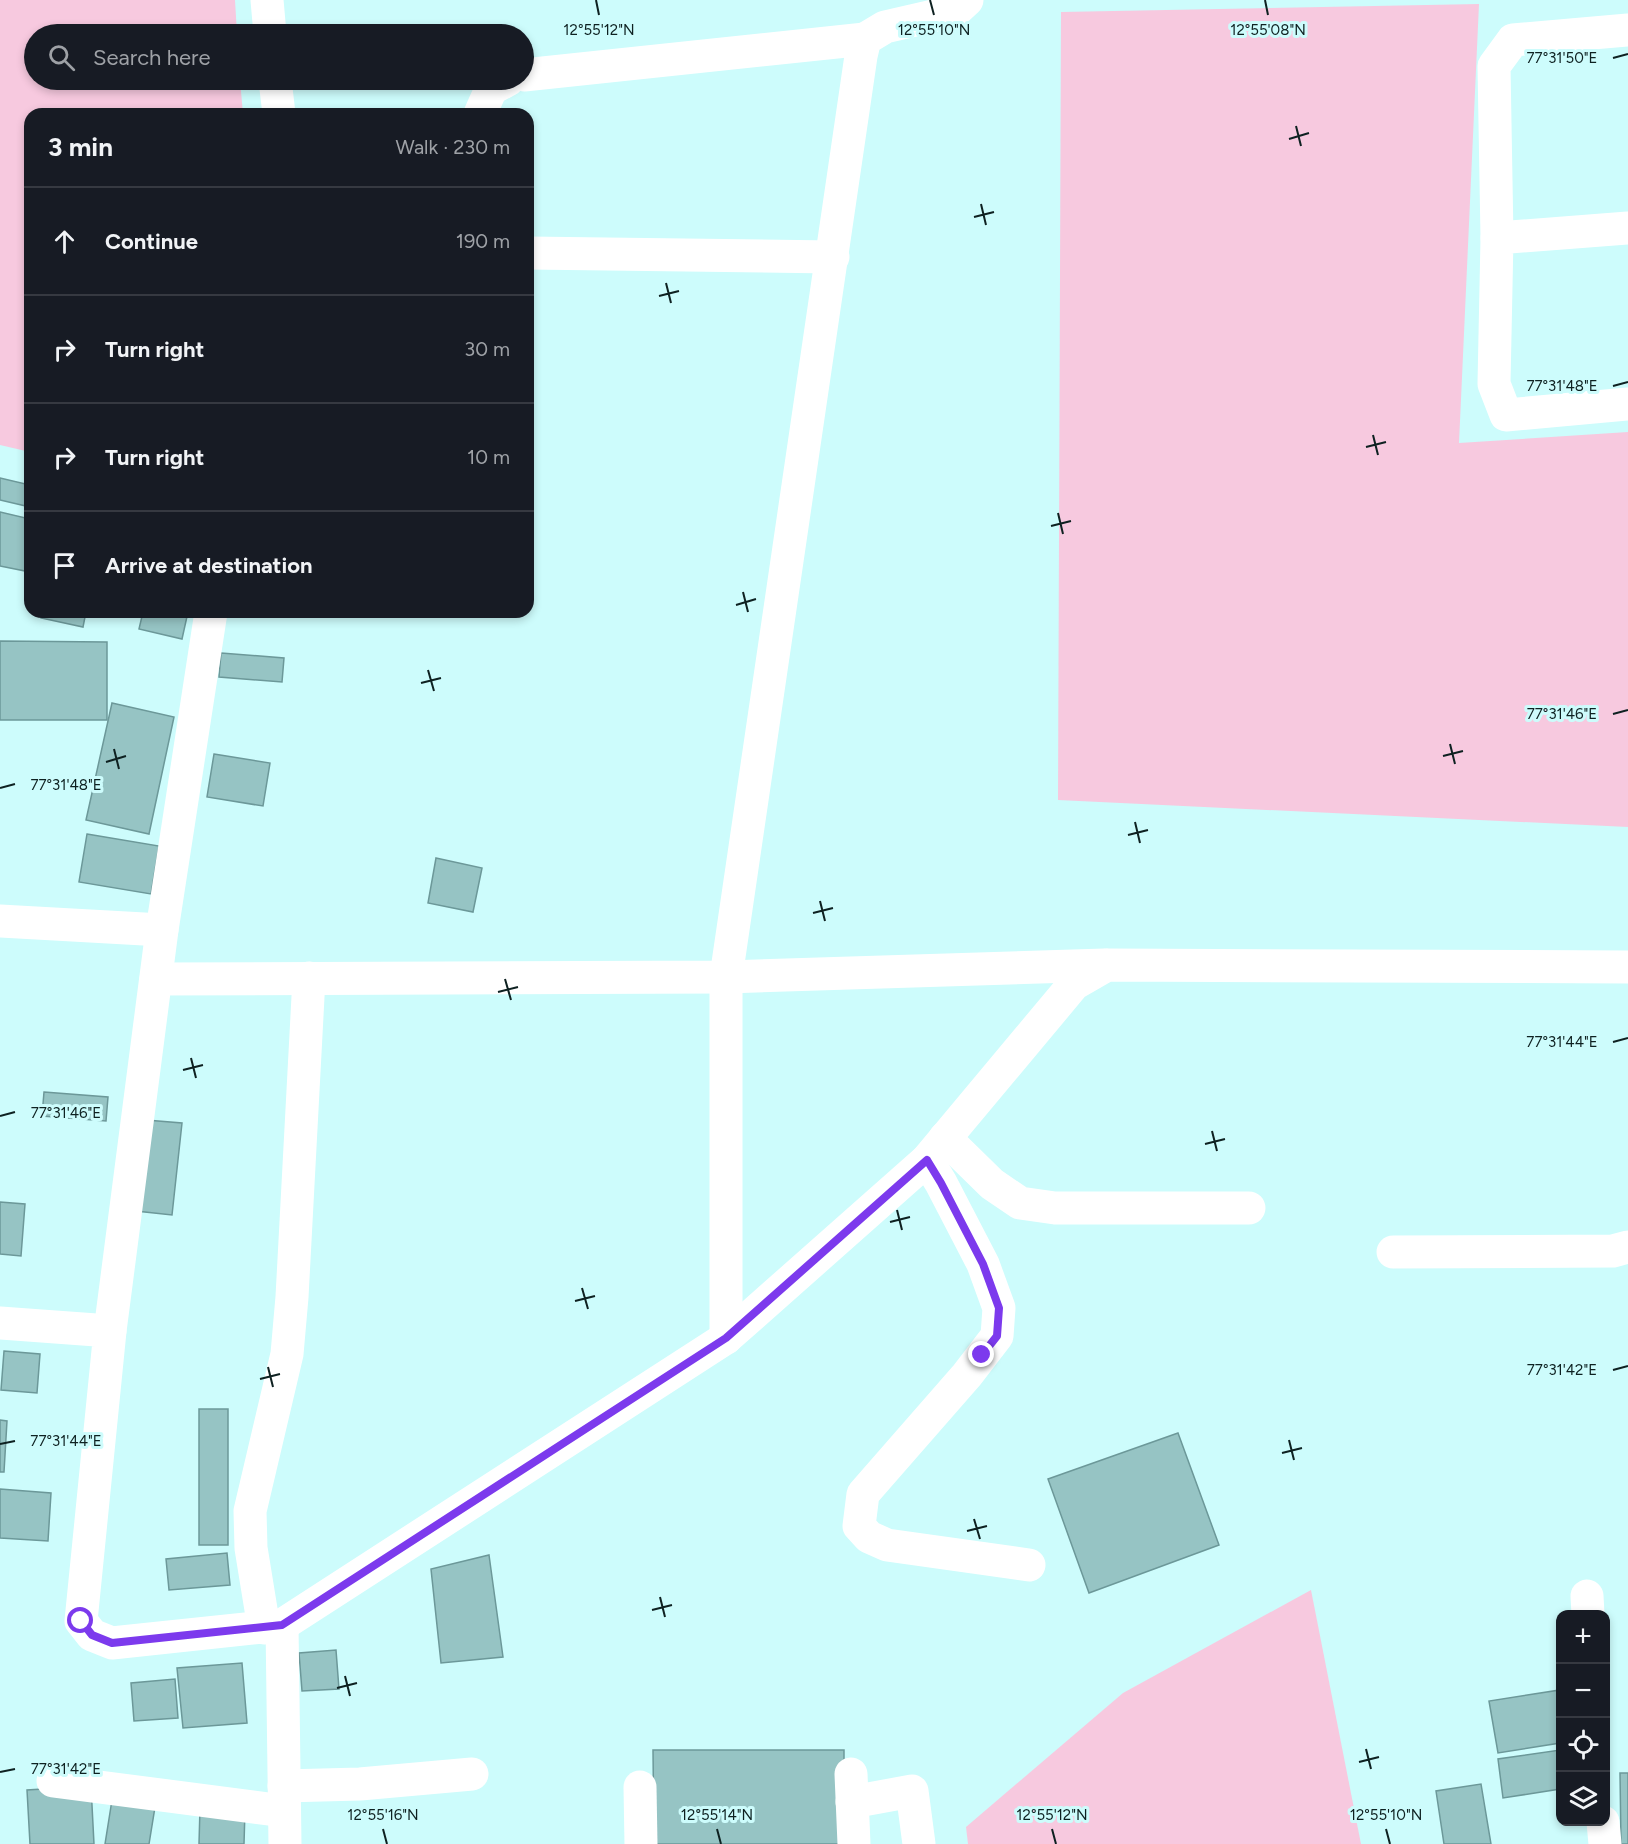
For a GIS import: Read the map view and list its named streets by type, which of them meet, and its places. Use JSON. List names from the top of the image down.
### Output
{
  "page": {
    "search": "Search here",
    "heading": ["3 min", "Walk · 230 m"],
    "list": [
      ["Continue", "190 m"],
      ["Turn right", "30 m"],
      ["Turn right", "10 m"],
      "Arrive at destination"
    ],
    "map_buttons": ["+", "−"]
  },
  "coordinates": [
    "12°55'12\"N",
    "12°55'10\"N",
    "12°55'08\"N",
    "77°31'50\"E",
    "77°31'48\"E",
    "77°31'46\"E",
    "77°31'44\"E",
    "77°31'42\"E",
    "12°55'16\"N",
    "12°55'14\"N"
  ]
}
